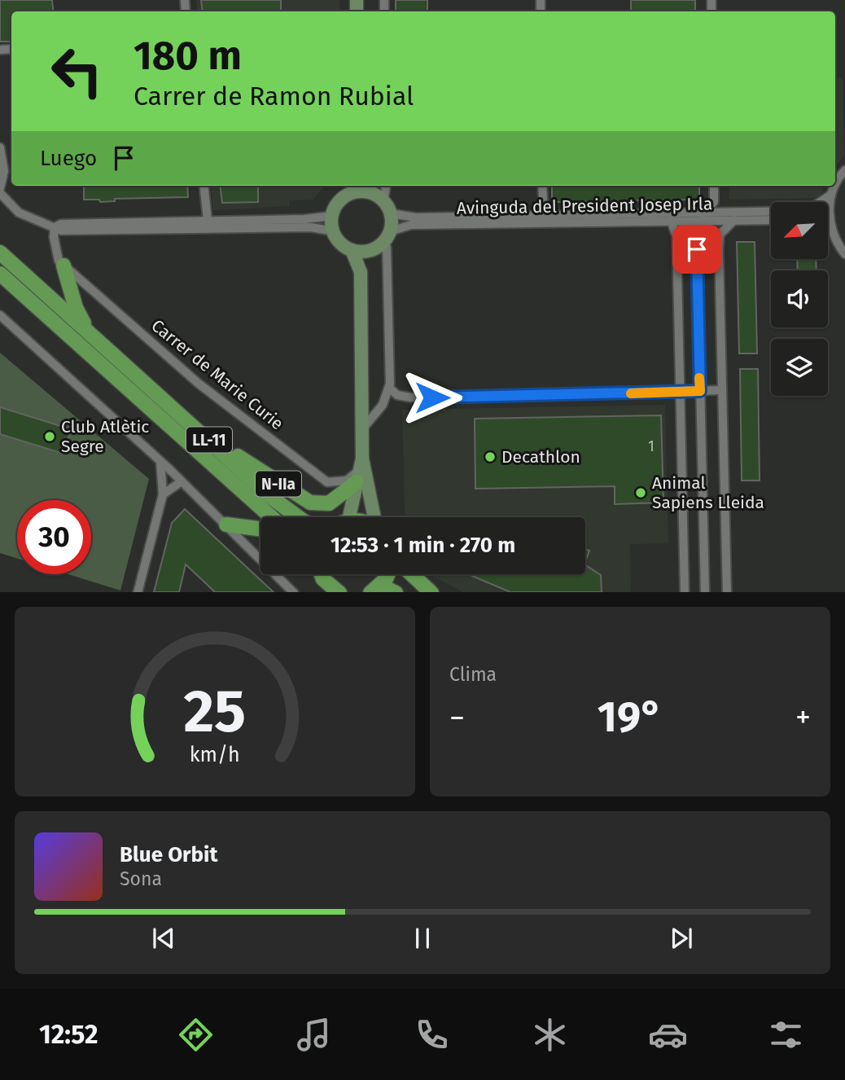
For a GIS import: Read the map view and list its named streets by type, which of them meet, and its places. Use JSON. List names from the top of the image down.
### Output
{
  "streets": {
    "main road": ["LL-11", "N-IIa"],
    "street": ["Avinguda del President Josep Irla", "Carrer de Marie Curie"]
  },
  "crossings": [
    ["Carrer de Marie Curie", "N-IIa"],
    ["LL-11", "N-IIa"]
  ],
  "places": ["Club Atlètic Segre", "Decathlon", "Animal Sapiens Lleida"],
  "house_numbers": ["1"],
  "north": "bottom left",
  "page": {
    "turn": ["180 m", "Carrer de Ramon Rubial"],
    "then": "Luego",
    "limit": "30",
    "trip": "12:53 · 1 min · 270 m",
    "tile": "Clima",
    "heat": ["−", "19°", "+"],
    "song": ["Blue Orbit", "Sona"],
    "tabs": "12:52",
    "gauge": ["25", "km/h"]
  }
}
